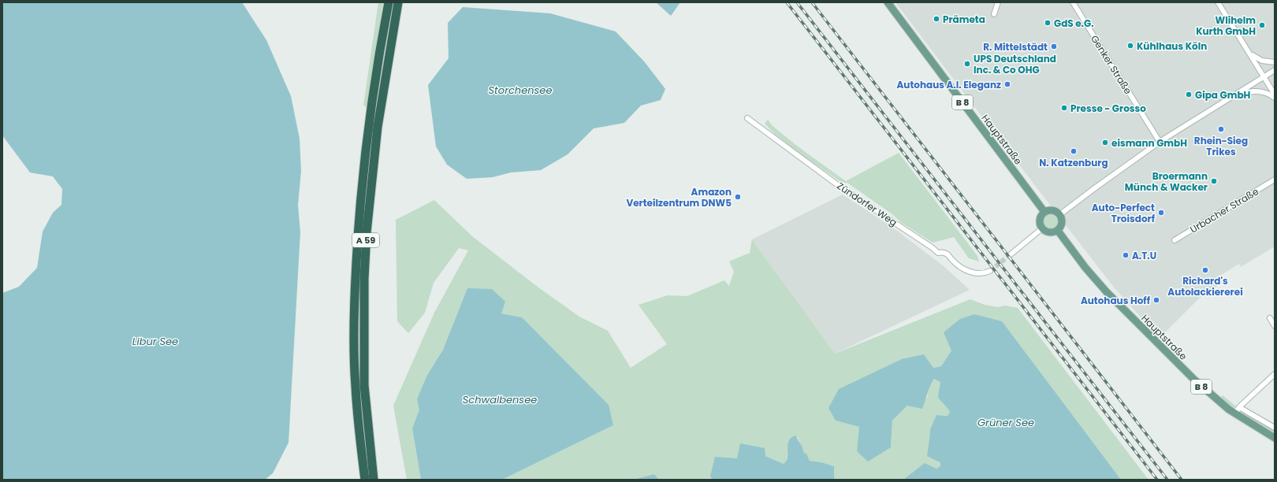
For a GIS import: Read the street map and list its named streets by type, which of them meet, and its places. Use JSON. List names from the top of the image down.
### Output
{
  "streets": {
    "highway": ["A 59"],
    "main road": ["B 8", "Hauptstraße"],
    "street": ["Genker Straße", "Zündorfer Weg", "Urbacher Straße"]
  },
  "water": [
    "Storchensee",
    "Libur See",
    "Schwalbensee",
    "Grüner See"
  ],
  "places": [
    "Prämeta",
    "GdS e.G.",
    "Wlihelm Kurth GmbH",
    "Kühlhaus Köln",
    "R. Mittelstädt",
    "UPS Deutschland Inc. & Co OHG",
    "Autohaus A.I. Eleganz",
    "Gipa GmbH",
    "Presse - Grosso",
    "Rhein-Sieg Trikes",
    "eismann GmbH",
    "N. Katzenburg",
    "Broermann Münch & Wacker",
    "Amazon Verteilzentrum DNW5",
    "Auto-Perfect Troisdorf",
    "A.T.U",
    "Richard's Autolackiererei",
    "Autohaus Hoff"
  ]
}
